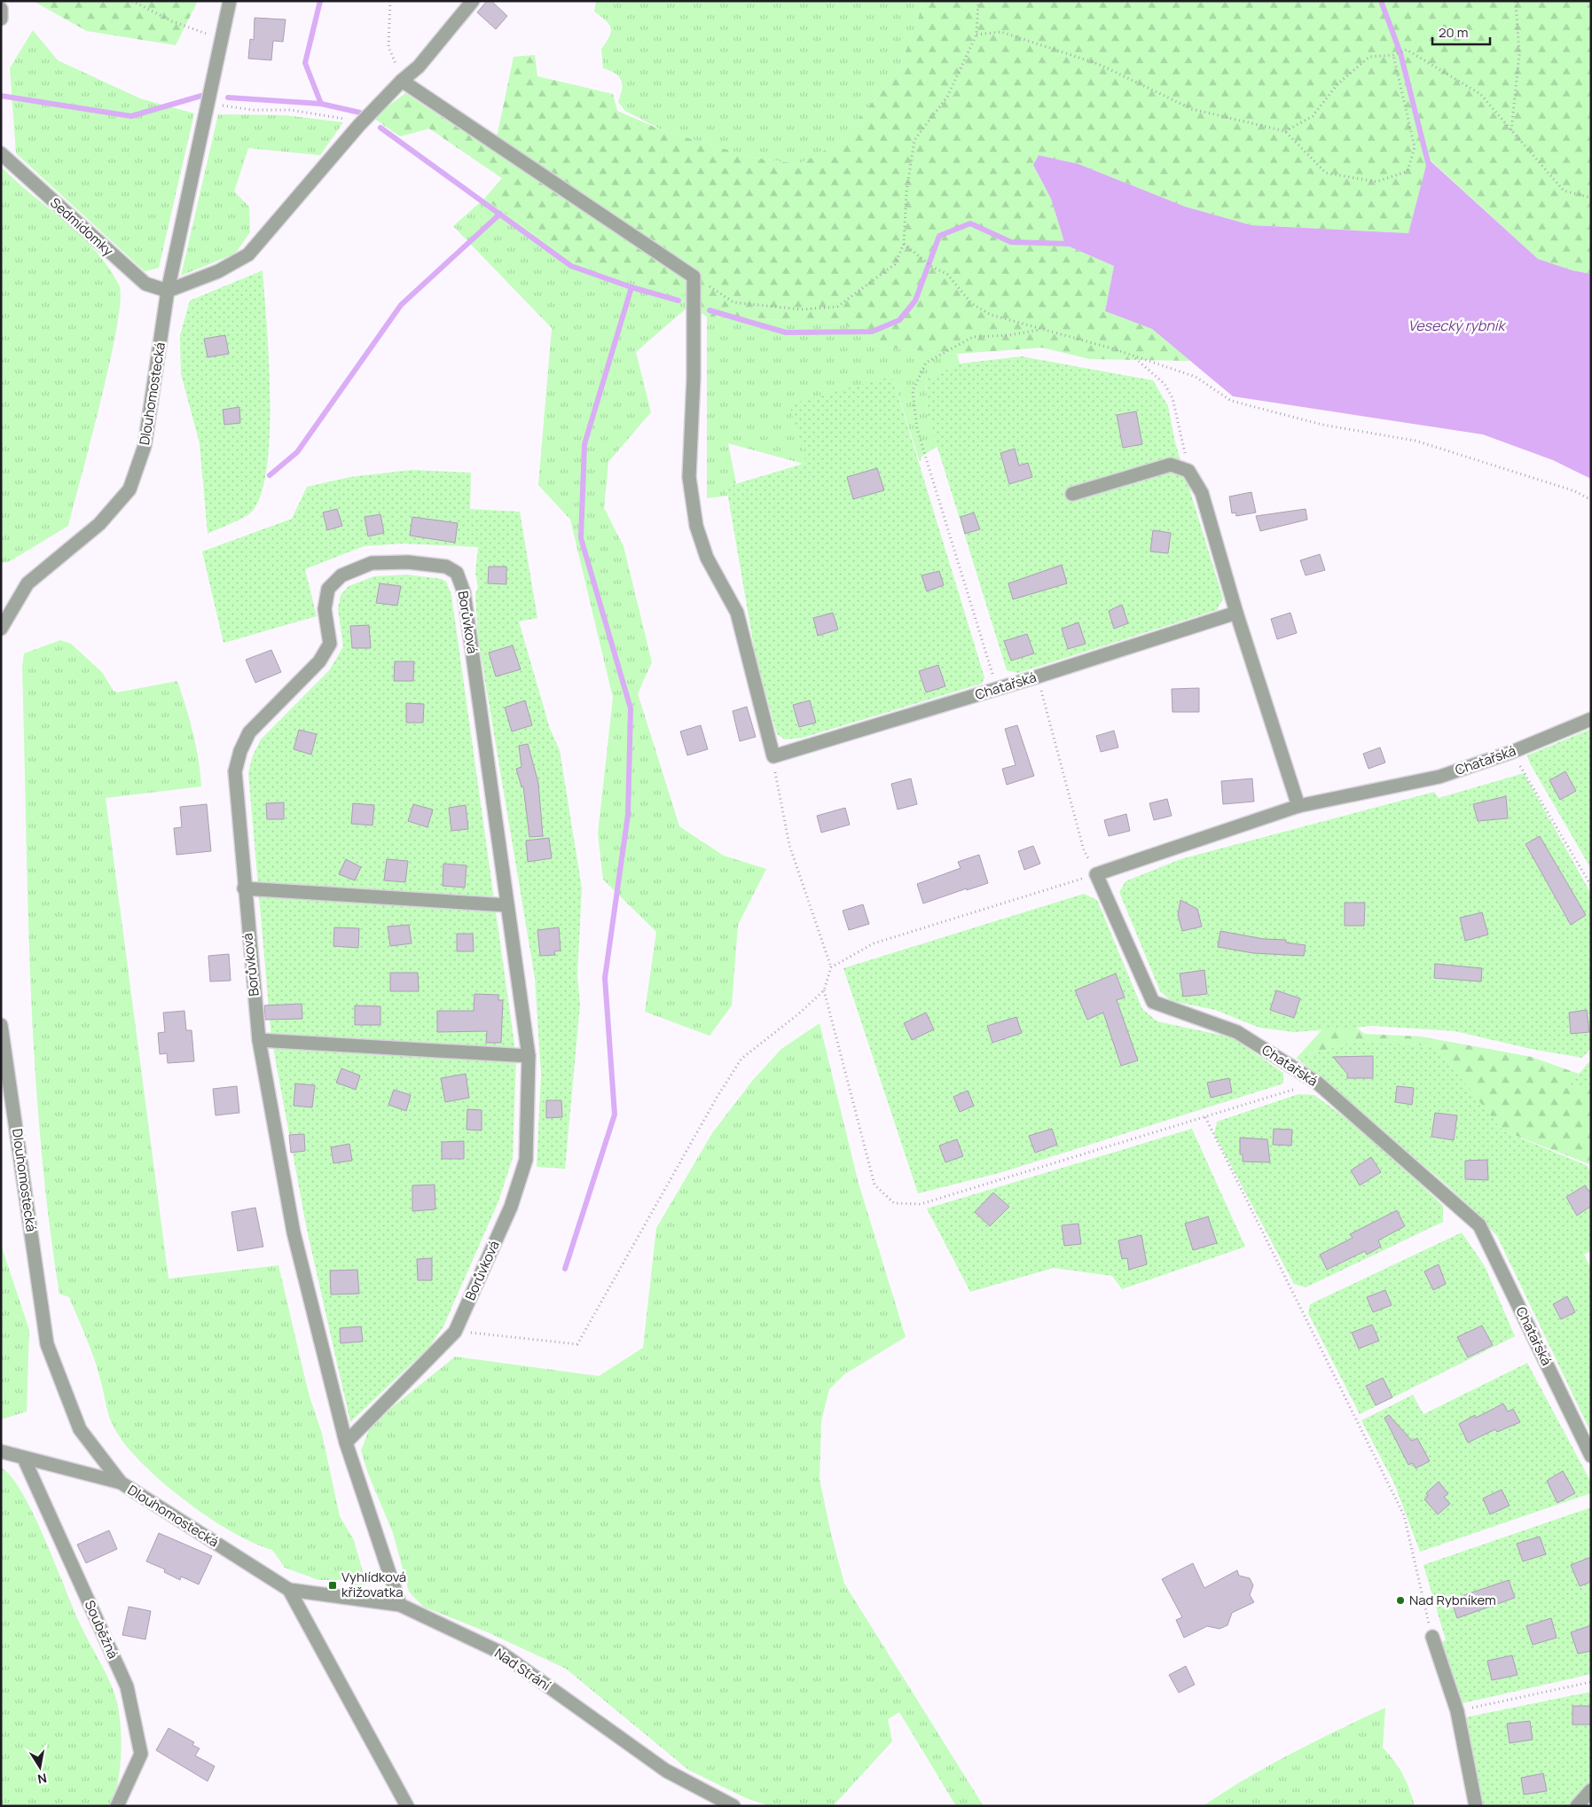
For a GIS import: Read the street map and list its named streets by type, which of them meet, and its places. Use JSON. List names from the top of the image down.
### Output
{
  "streets": {
    "street": [
      "Sedmidomky",
      "Dlouhomostecká",
      "Borůvková",
      "Chatařská",
      "Souběžná",
      "Nad Strání"
    ]
  },
  "crossings": [
    ["Sedmidomky", "Dlouhomostecká"],
    ["Dlouhomostecká", "Nad Strání"],
    ["Borůvková", "Nad Strání"]
  ],
  "water": ["Vesecký rybník"],
  "places": {
    "transit": ["Vyhlídková křižovatka"],
    "other": ["Nad Rybníkem"]
  },
  "scale_bar": "20 m",
  "north": "bottom"
}
